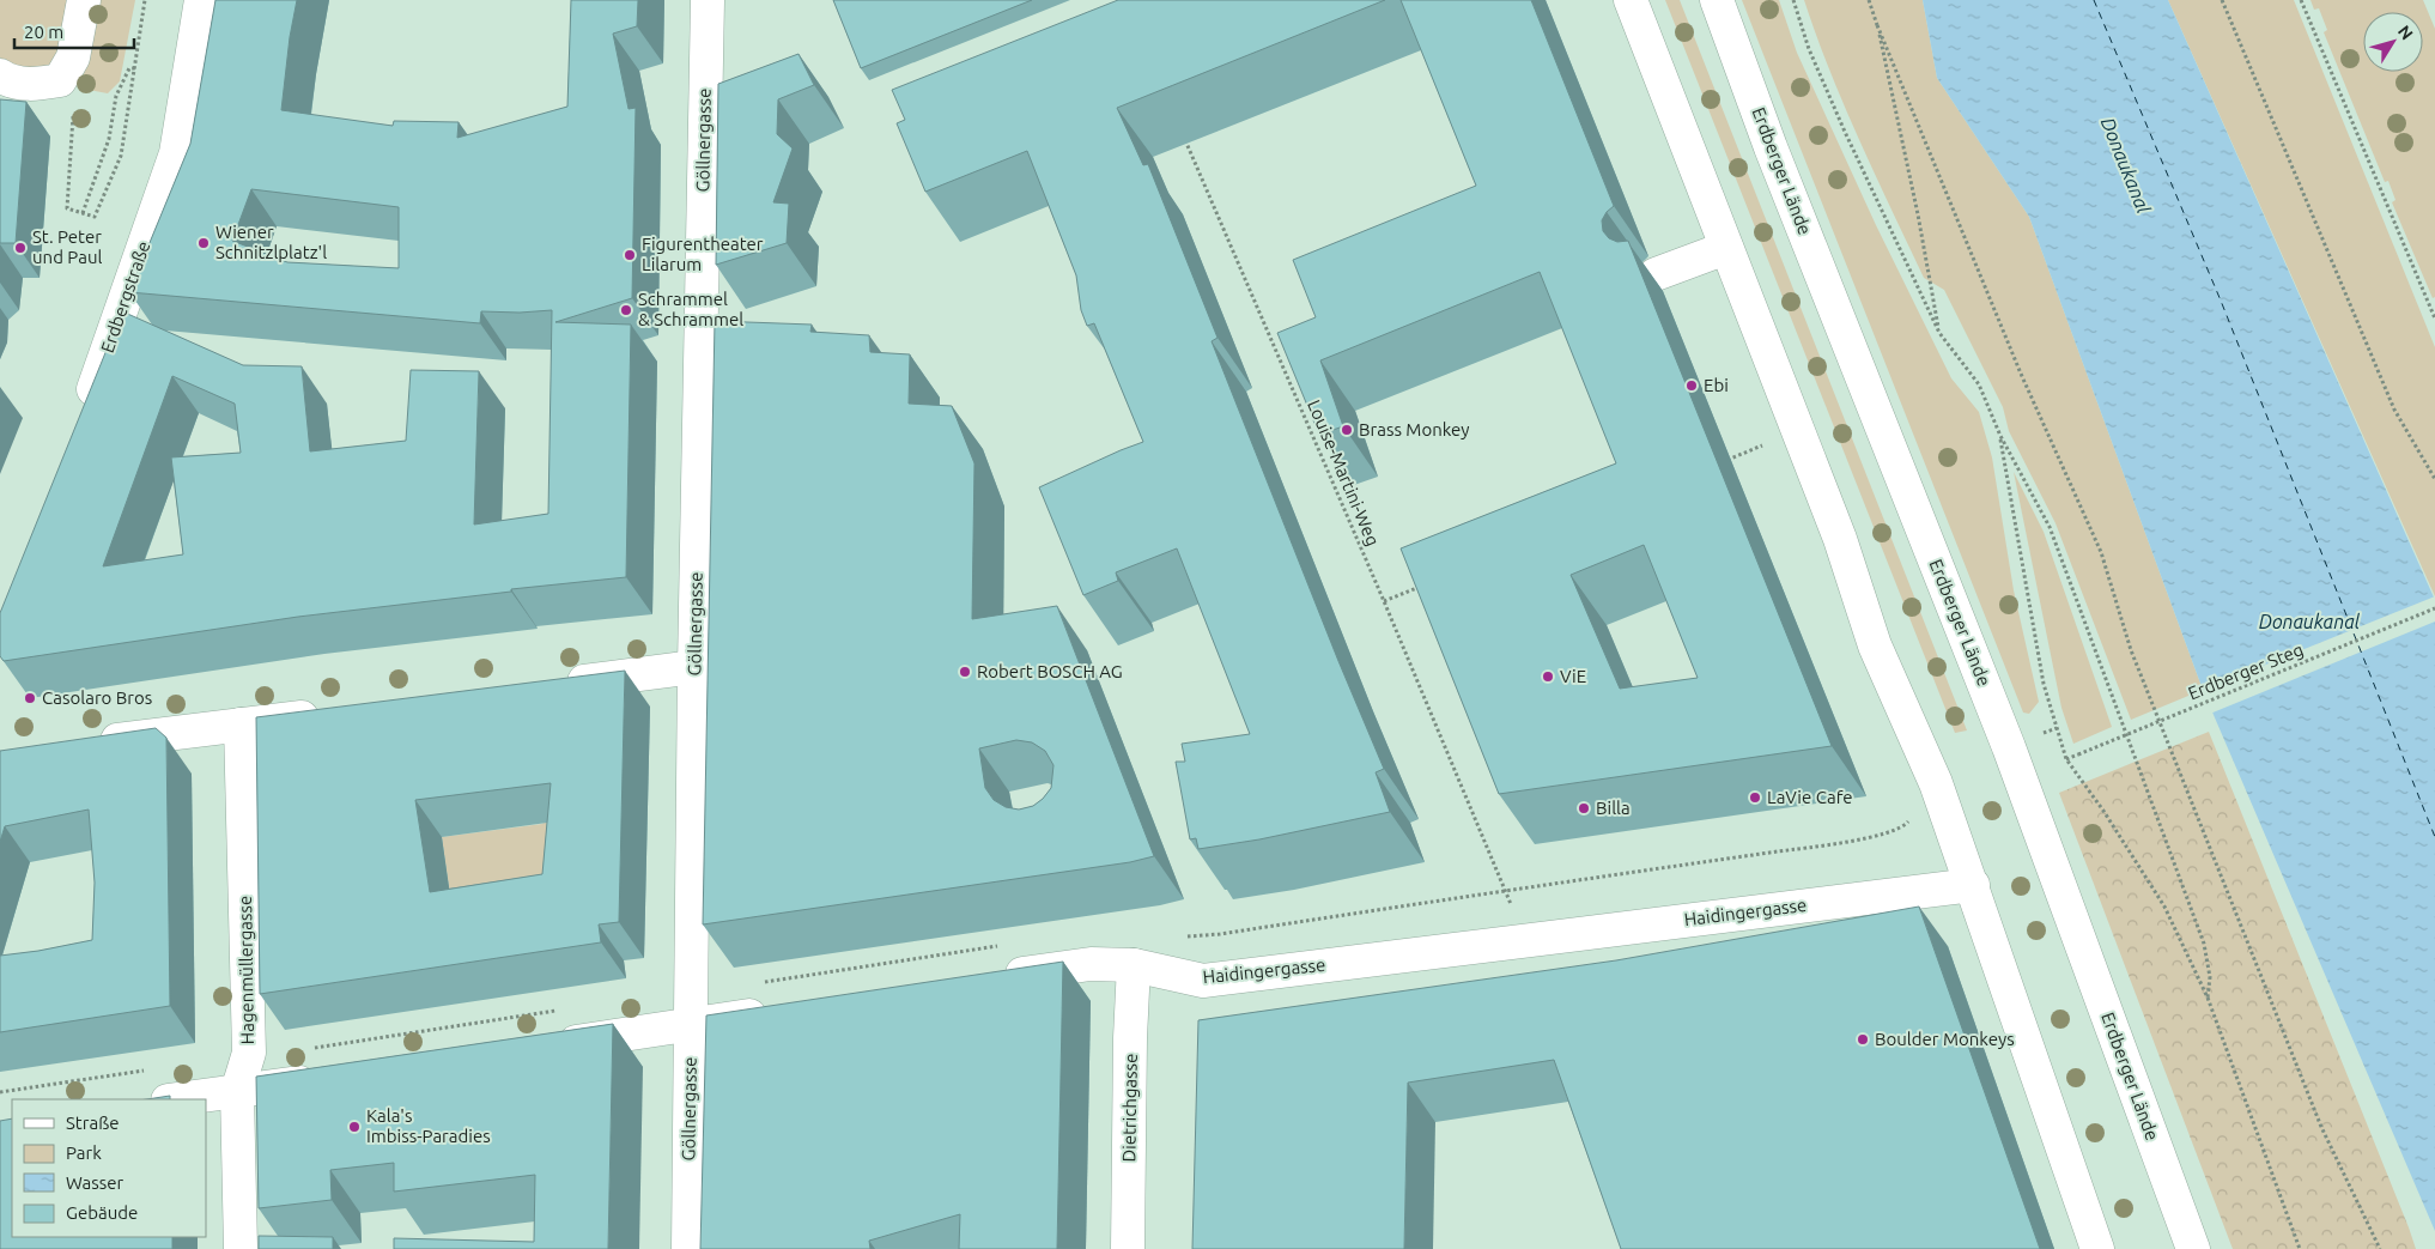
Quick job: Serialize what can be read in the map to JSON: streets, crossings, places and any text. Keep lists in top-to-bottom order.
{
  "streets": {
    "street": [
      "Göllnergasse",
      "Erdberger Lände",
      "Erdbergstraße",
      "Haidingergasse",
      "Hagenmüllergasse",
      "Dietrichgasse"
    ],
    "path": ["Louise-Martini-Weg", "Erdberger Steg"]
  },
  "crossings": [
    ["Louise-Martini-Weg", "Haidingergasse"],
    ["Haidingergasse", "Dietrichgasse"]
  ],
  "water": ["Donaukanal"],
  "places": [
    "Wiener Schnitzlplatz'l",
    "St. Peter und Paul",
    "Figurentheater Lilarum",
    "Schrammel & Schrammel",
    "Ebi",
    "Brass Monkey",
    "Robert BOSCH AG",
    "ViE",
    "Casolaro Bros",
    "LaVie Cafe",
    "Billa",
    "Boulder Monkeys",
    "Kala's Imbiss-Paradies"
  ],
  "legend": [
    "Straße",
    "Park",
    "Wasser",
    "Gebäude"
  ],
  "scale_bar": "20 m",
  "north": "top right"
}
